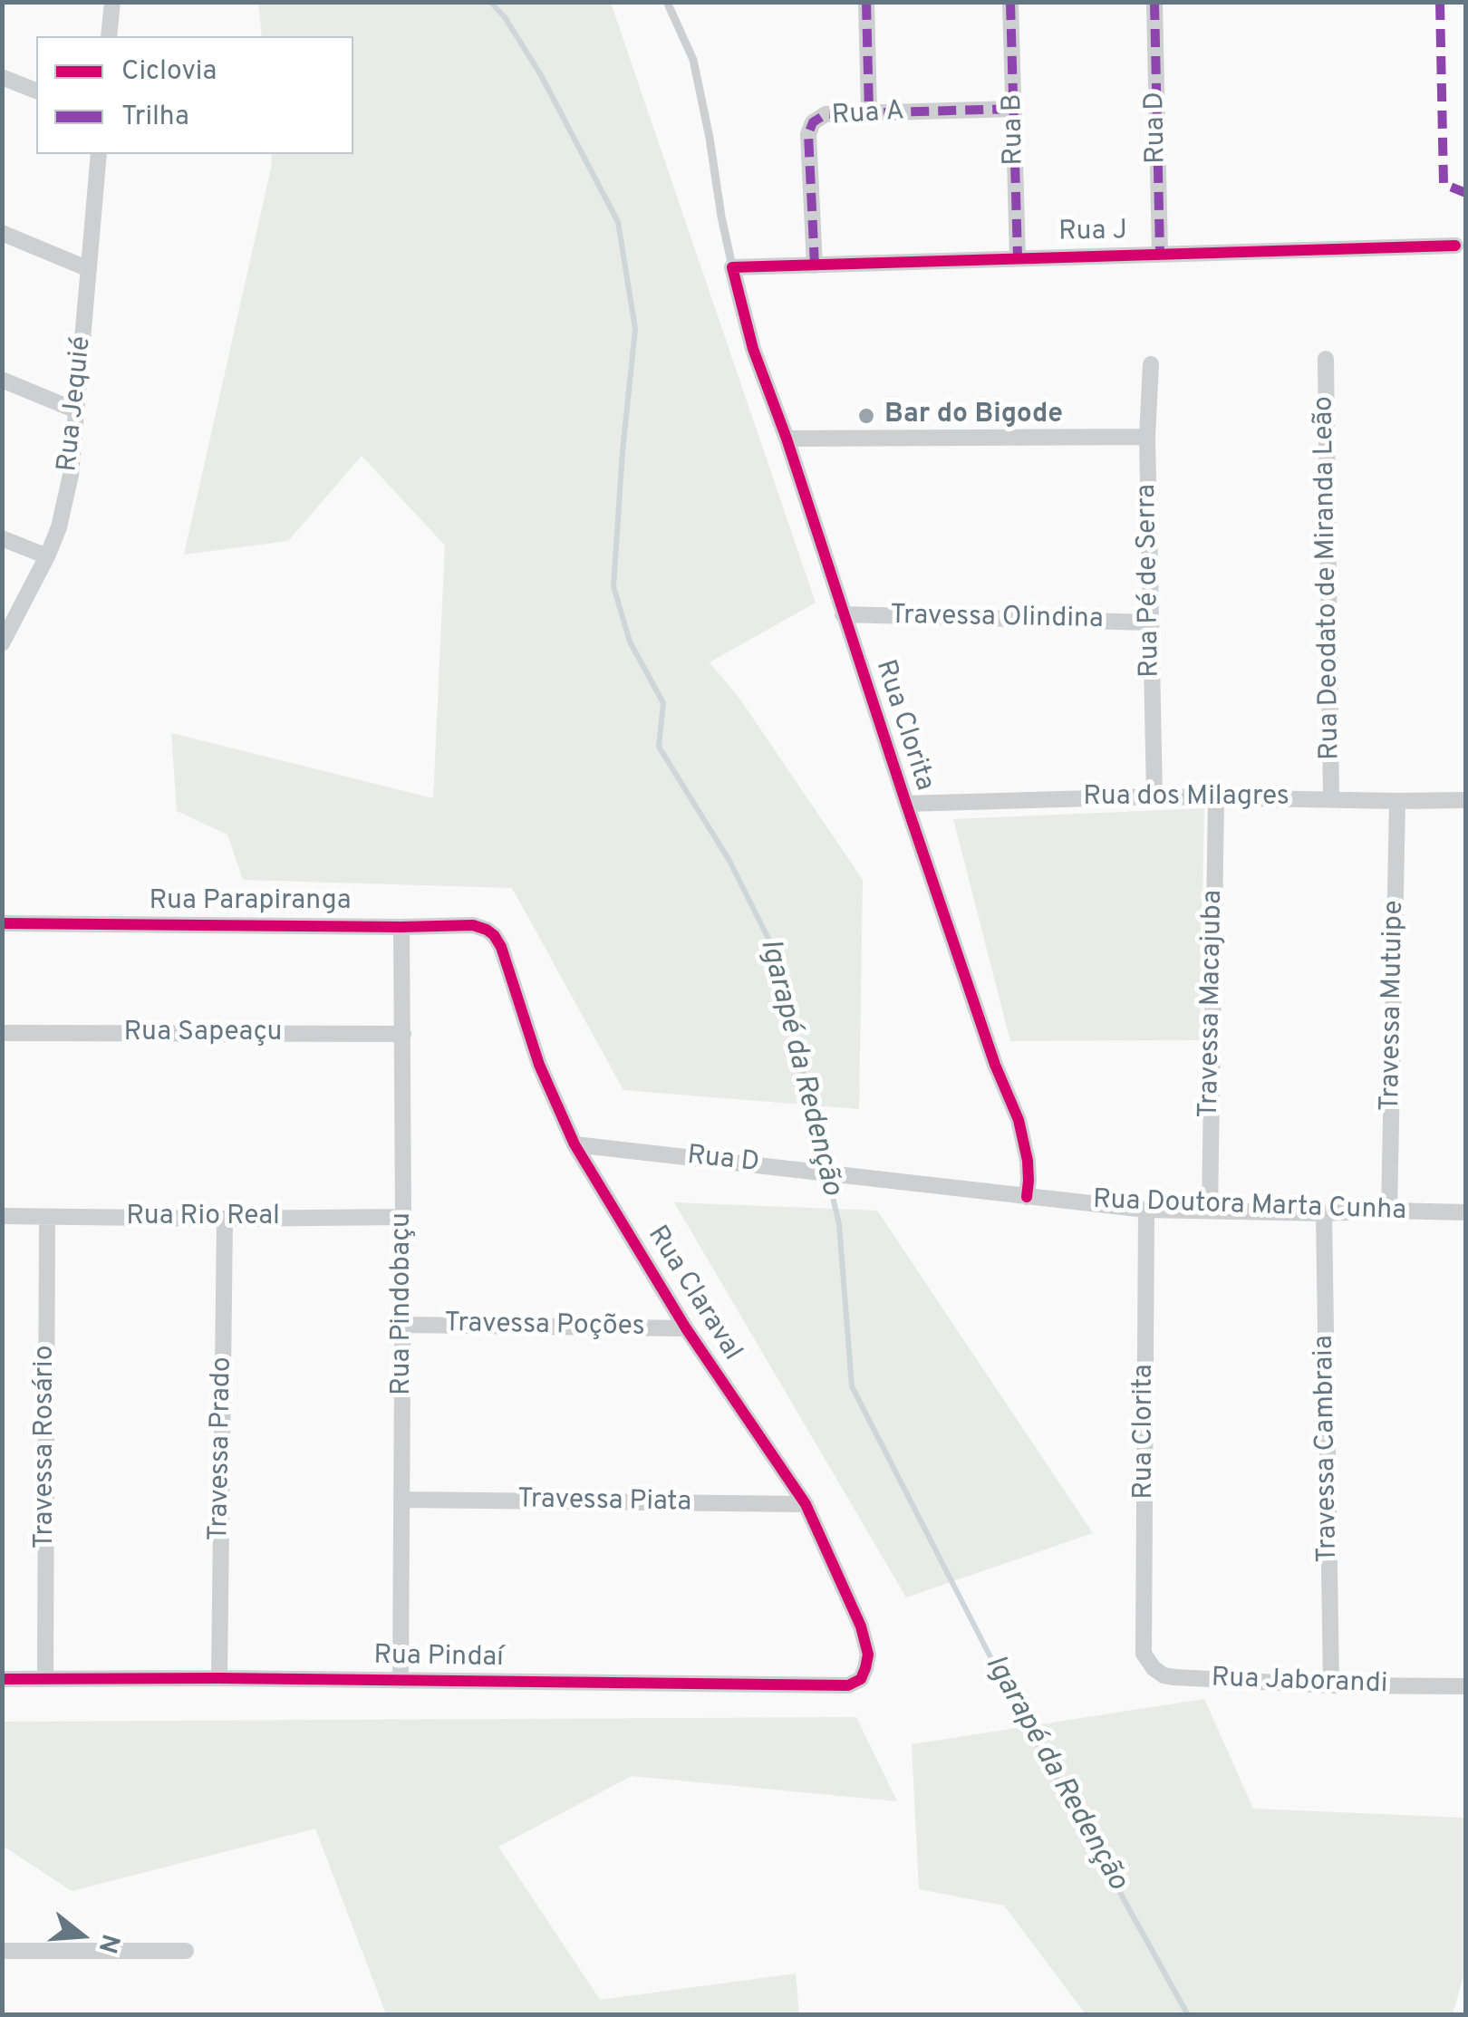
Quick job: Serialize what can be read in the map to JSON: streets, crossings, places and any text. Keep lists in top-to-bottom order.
{
  "streets": {
    "street": [
      "Rua A",
      "Rua D",
      "Rua B",
      "Rua J",
      "Rua Jequié",
      "Rua Deodato de Miranda Leão",
      "Rua Pé de Serra",
      "Travessa Olindina",
      "Rua Clorita",
      "Rua dos Milagres",
      "Rua Parapiranga",
      "Travessa Macajuba",
      "Travessa Mutuipe",
      "Rua Sapeaçu",
      "Rua Doutora Marta Cunha",
      "Rua Rio Real",
      "Rua Claraval",
      "Rua Pindobaçu",
      "Travessa Poções",
      "Travessa Rosário",
      "Travessa Prado",
      "Travessa Cambraia",
      "Travessa Piata",
      "Rua Pindaí",
      "Rua Jaborandi"
    ]
  },
  "crossings": [
    ["Rua A", "Rua B"],
    ["Rua A", "Rua J"],
    ["Rua D", "Rua J"],
    ["Rua D", "Rua Doutora Marta Cunha"],
    ["Rua D", "Rua Claraval"],
    ["Rua B", "Rua J"],
    ["Rua J", "Rua Clorita"],
    ["Rua Deodato de Miranda Leão", "Rua dos Milagres"],
    ["Rua Pé de Serra", "Travessa Olindina"],
    ["Rua Pé de Serra", "Rua dos Milagres"],
    ["Travessa Olindina", "Rua Clorita"],
    ["Rua Clorita", "Rua dos Milagres"],
    ["Rua Clorita", "Rua Doutora Marta Cunha"],
    ["Rua Clorita", "Rua Jaborandi"],
    ["Rua dos Milagres", "Travessa Macajuba"],
    ["Rua dos Milagres", "Travessa Mutuipe"],
    ["Rua Parapiranga", "Rua Claraval"],
    ["Rua Parapiranga", "Rua Pindobaçu"],
    ["Travessa Macajuba", "Rua Doutora Marta Cunha"],
    ["Travessa Mutuipe", "Rua Doutora Marta Cunha"],
    ["Rua Sapeaçu", "Rua Pindobaçu"],
    ["Rua Doutora Marta Cunha", "Travessa Cambraia"],
    ["Rua Rio Real", "Rua Pindobaçu"],
    ["Rua Rio Real", "Travessa Rosário"],
    ["Rua Rio Real", "Travessa Prado"],
    ["Rua Claraval", "Travessa Poções"],
    ["Rua Claraval", "Travessa Piata"],
    ["Rua Claraval", "Rua Pindaí"],
    ["Rua Pindobaçu", "Travessa Poções"],
    ["Rua Pindobaçu", "Travessa Piata"],
    ["Rua Pindobaçu", "Rua Pindaí"],
    ["Travessa Rosário", "Rua Pindaí"],
    ["Travessa Prado", "Rua Pindaí"],
    ["Travessa Cambraia", "Rua Jaborandi"]
  ],
  "water": ["Igarapé da Redenção"],
  "places": ["Bar do Bigode"],
  "legend": ["Ciclovia", "Trilha"],
  "north": "right"
}
